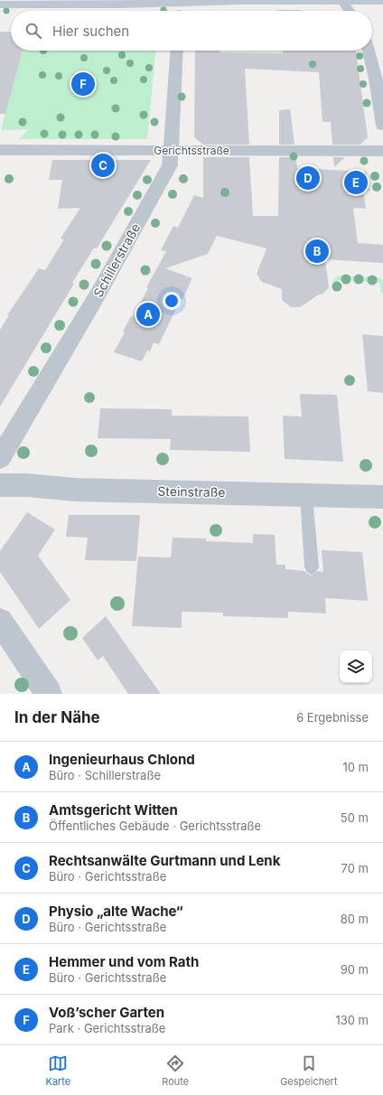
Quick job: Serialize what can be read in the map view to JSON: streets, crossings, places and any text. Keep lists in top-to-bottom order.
{
  "streets": {
    "street": ["Gerichtsstraße", "Schillerstraße", "Steinstraße"]
  },
  "crossings": [
    ["Gerichtsstraße", "Schillerstraße"]
  ],
  "page": {
    "search": "Hier suchen",
    "pins": [
      "F",
      "C",
      "D",
      "E",
      "B",
      "A"
    ],
    "heading": ["In der Nähe", "6 Ergebnisse"],
    "list": [
      {
        "mark": "A",
        "name": "Ingenieurhaus Chlond",
        "note": "Büro · Schillerstraße",
        "value": "10 m"
      },
      {
        "mark": "B",
        "name": "Amtsgericht Witten",
        "note": "Öffentliches Gebäude · Gerichtsstraße",
        "value": "50 m"
      },
      {
        "mark": "C",
        "name": "Rechtsanwälte Gurtmann und Lenk",
        "note": "Büro · Gerichtsstraße",
        "value": "70 m"
      },
      {
        "mark": "D",
        "name": "Physio „alte Wache“",
        "note": "Büro · Gerichtsstraße",
        "value": "80 m"
      },
      {
        "mark": "E",
        "name": "Hemmer und vom Rath",
        "note": "Büro · Gerichtsstraße",
        "value": "90 m"
      },
      {
        "mark": "F",
        "name": "Voß’scher Garten",
        "note": "Park · Gerichtsstraße",
        "value": "130 m"
      }
    ],
    "nav": ["Karte", "Route", "Gespeichert"]
  }
}
